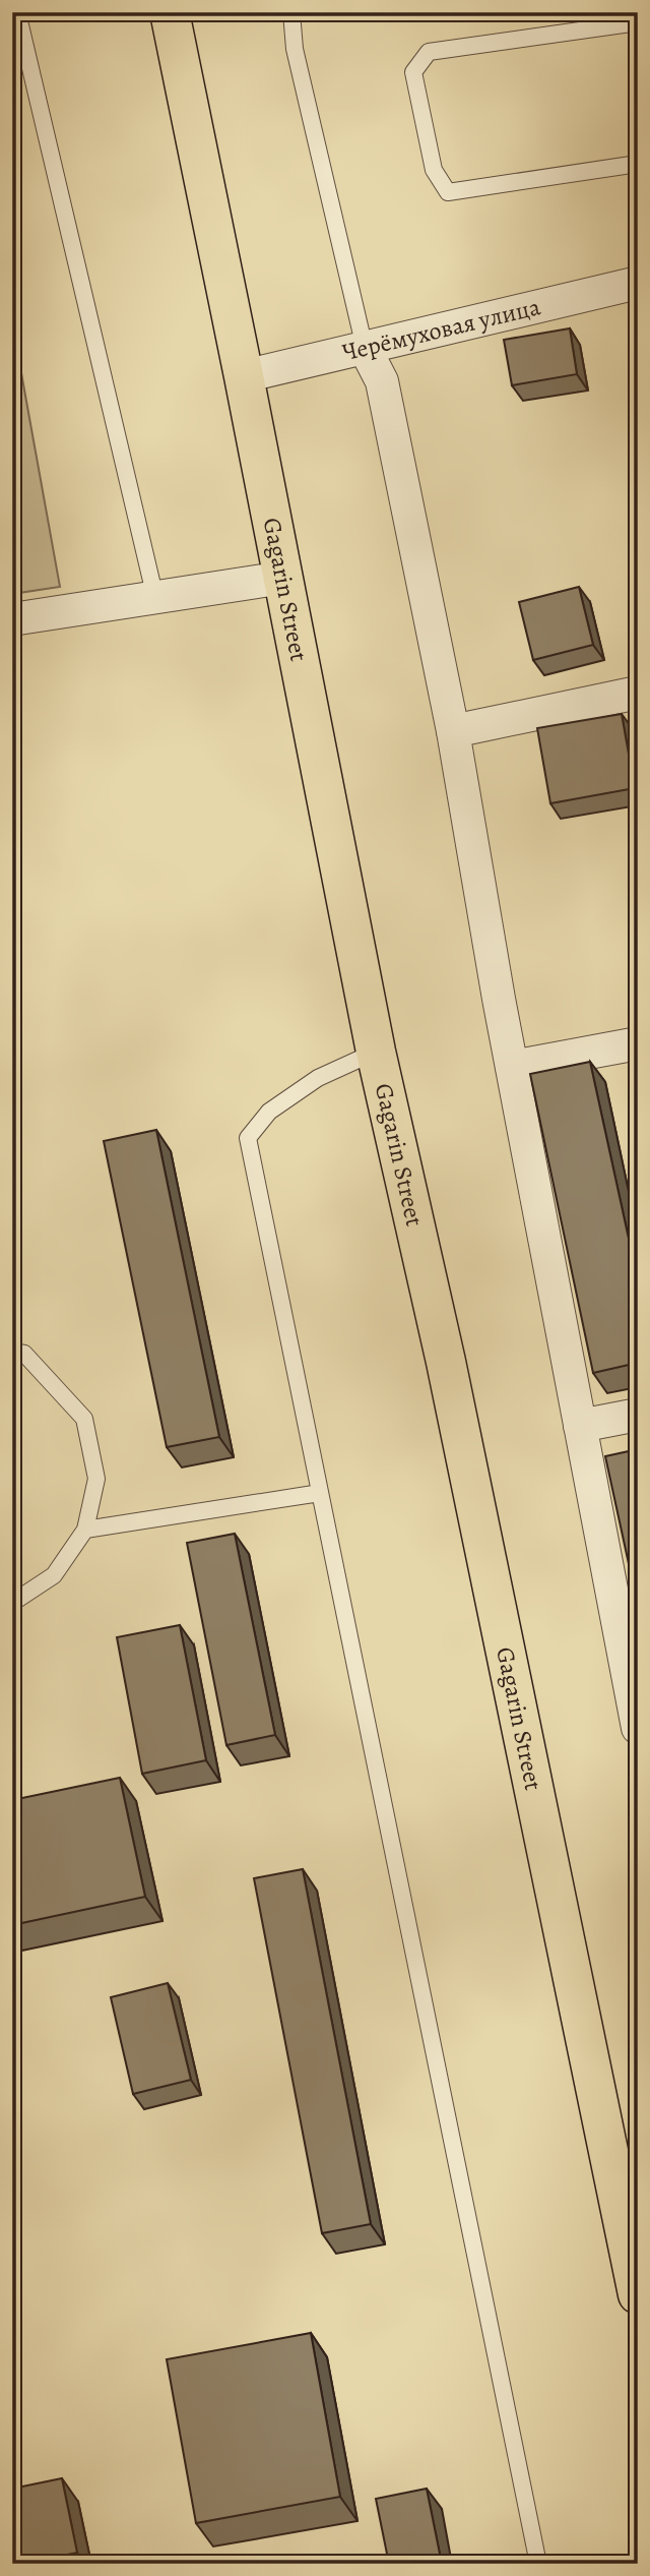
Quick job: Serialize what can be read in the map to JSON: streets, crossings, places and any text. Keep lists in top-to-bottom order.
{
  "streets": {
    "main road": ["Gagarin Street"],
    "street": ["Черёмуховая улица"]
  },
  "crossings": [
    ["Черёмуховая улица", "Gagarin Street"]
  ]
}
